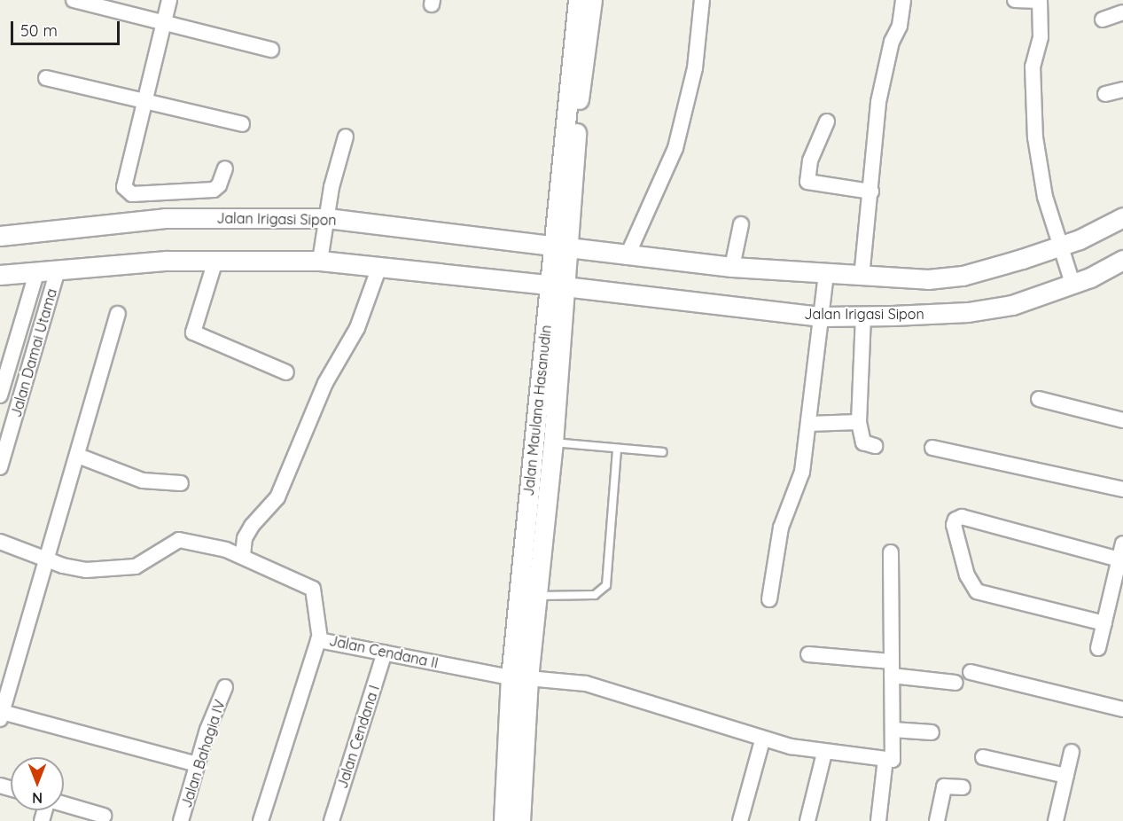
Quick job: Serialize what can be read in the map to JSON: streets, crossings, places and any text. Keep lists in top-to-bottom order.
{
  "streets": {
    "street": [
      "Jalan Irigasi Sipon",
      "Jalan Damai Utama",
      "Jalan Maulana Hasanudin",
      "Jalan Cendana II",
      "Jalan Cendana I",
      "Jalan Bahagia IV"
    ]
  },
  "crossings": [
    ["Jalan Irigasi Sipon", "Jalan Damai Utama"],
    ["Jalan Irigasi Sipon", "Jalan Maulana Hasanudin"],
    ["Jalan Maulana Hasanudin", "Jalan Cendana II"],
    ["Jalan Cendana II", "Jalan Cendana I"]
  ],
  "scale_bar": "50 m",
  "north": "bottom"
}
